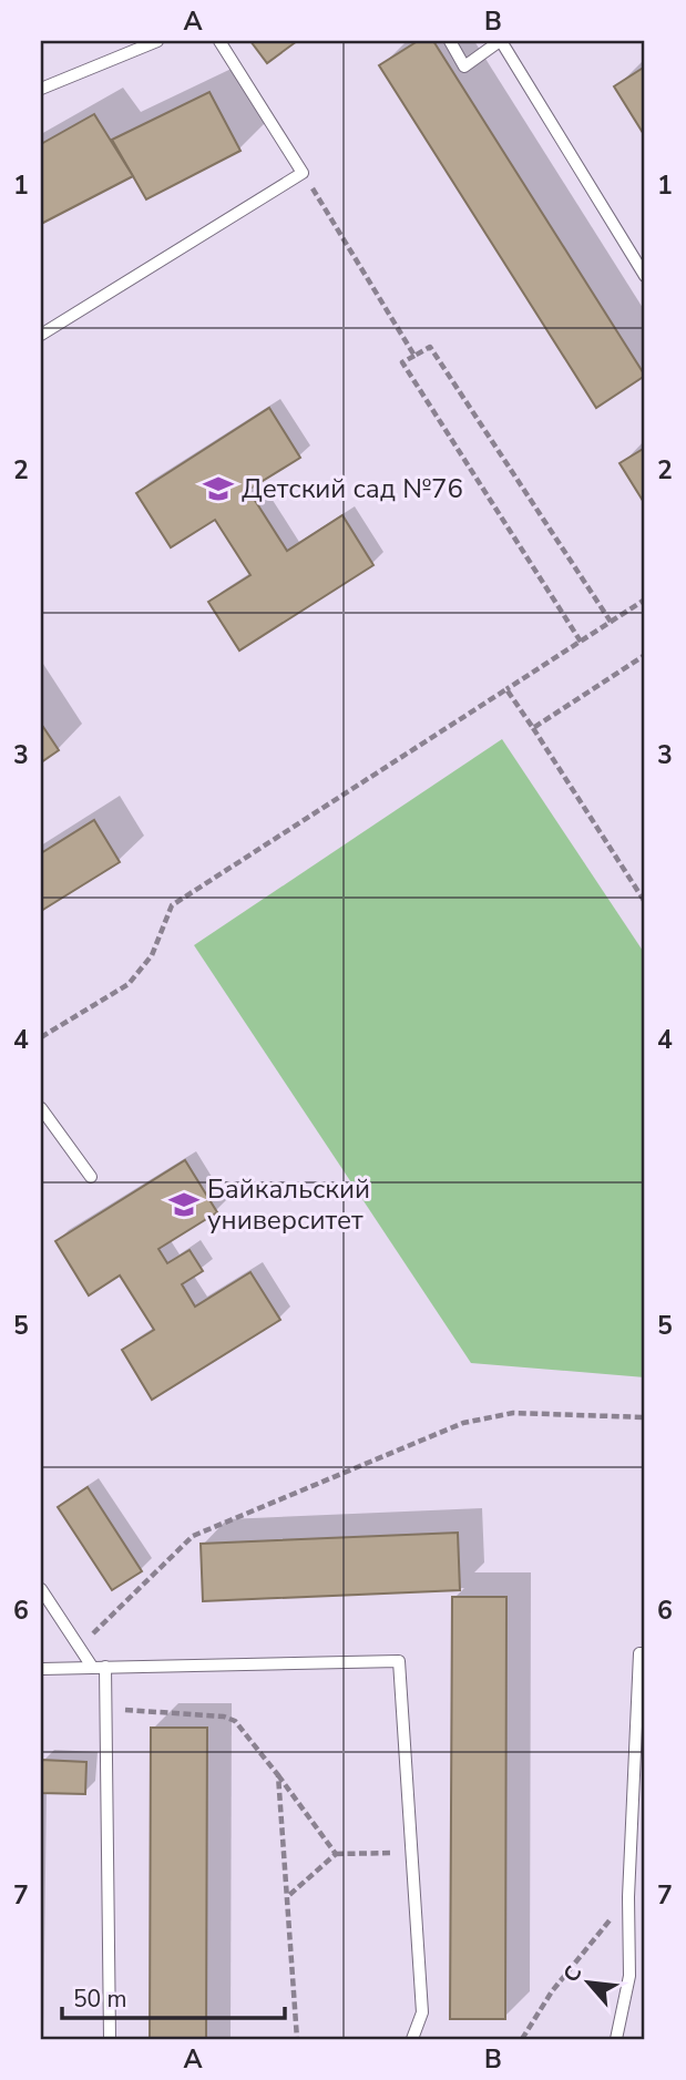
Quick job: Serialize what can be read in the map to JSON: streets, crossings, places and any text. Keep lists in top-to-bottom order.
{
  "places": {
    "school or university": ["Детский сад №76", "Байкальский университет"]
  },
  "scale_bar": "50 m",
  "north": "top left",
  "grid": {
    "columns": ["A", "B"],
    "rows": [
      "1",
      "2",
      "3",
      "4",
      "5",
      "6",
      "7"
    ]
  }
}
